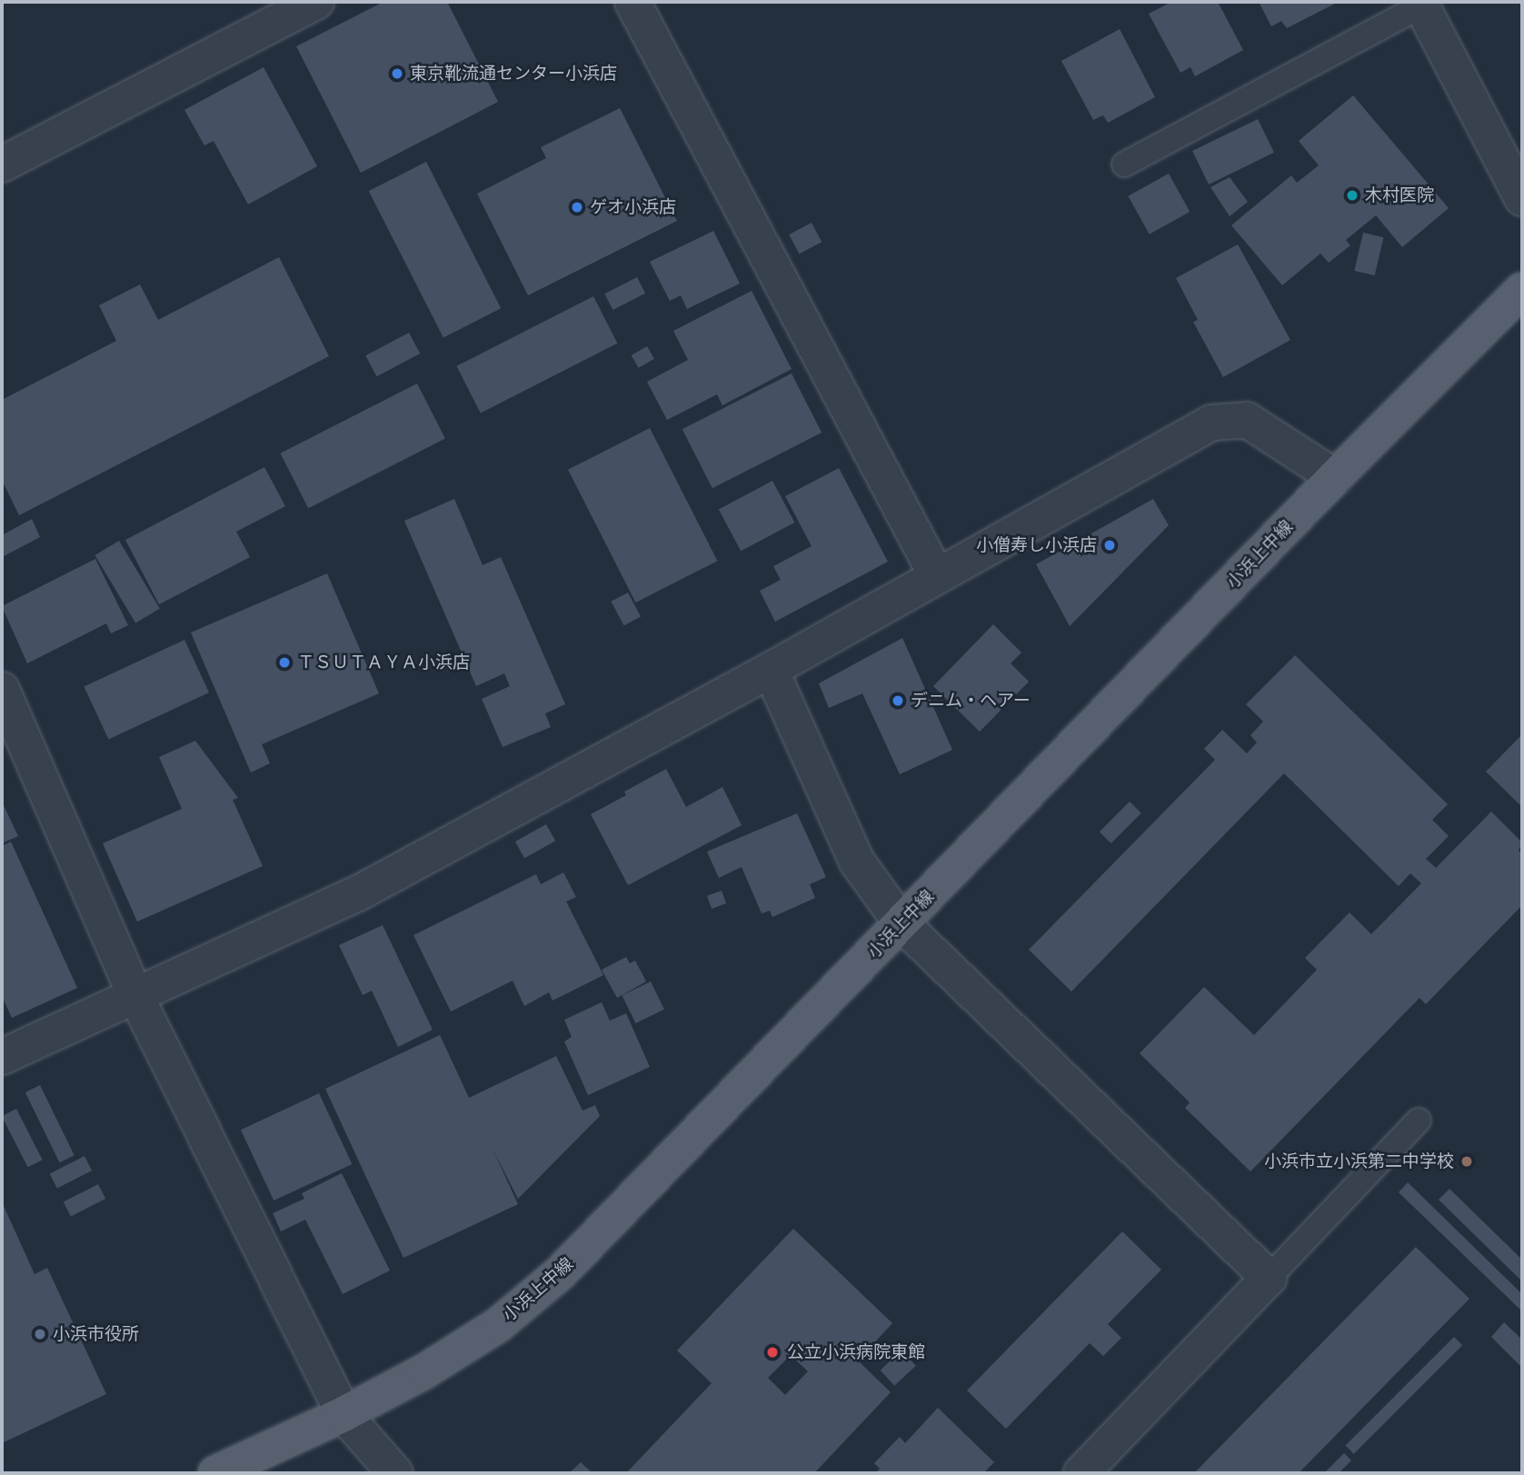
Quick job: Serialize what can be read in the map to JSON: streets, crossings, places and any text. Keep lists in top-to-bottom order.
{
  "streets": {
    "main road": ["小浜上中線"]
  },
  "places": [
    "東京靴流通センター小浜店",
    "木村医院",
    "ゲオ小浜店",
    "小僧寿し小浜店",
    "ＴＳＵＴＡＹＡ小浜店",
    "デニム・ヘアー",
    "小浜市立小浜第二中学校",
    "小浜市役所",
    "公立小浜病院東館"
  ]
}
